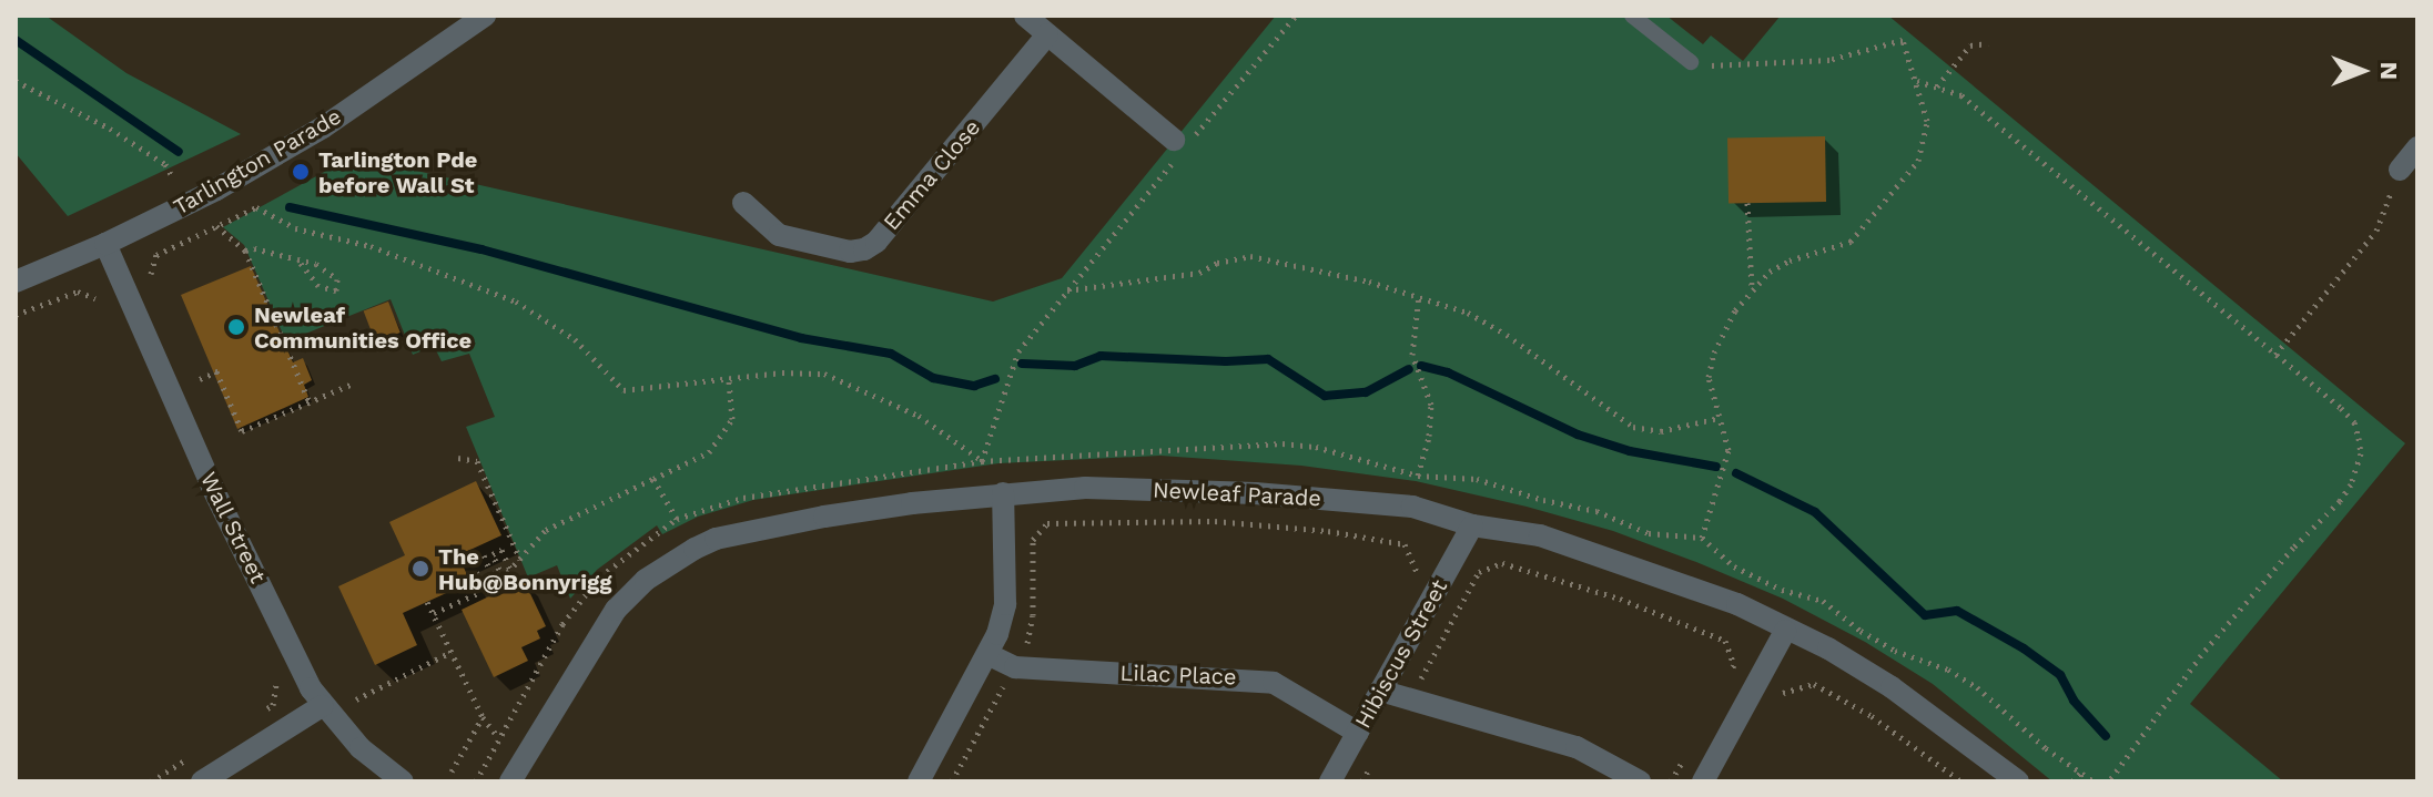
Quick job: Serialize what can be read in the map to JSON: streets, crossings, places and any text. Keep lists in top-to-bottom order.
{
  "streets": {
    "street": [
      "Tarlington Parade",
      "Emma Close",
      "Newleaf Parade",
      "Wall Street",
      "Hibiscus Street",
      "Lilac Place"
    ]
  },
  "crossings": [
    ["Tarlington Parade", "Wall Street"],
    ["Newleaf Parade", "Hibiscus Street"],
    ["Hibiscus Street", "Lilac Place"]
  ],
  "places": ["Tarlington Pde before Wall St", "Newleaf Communities Office", "The Hub@Bonnyrigg"],
  "north": "right"
}
